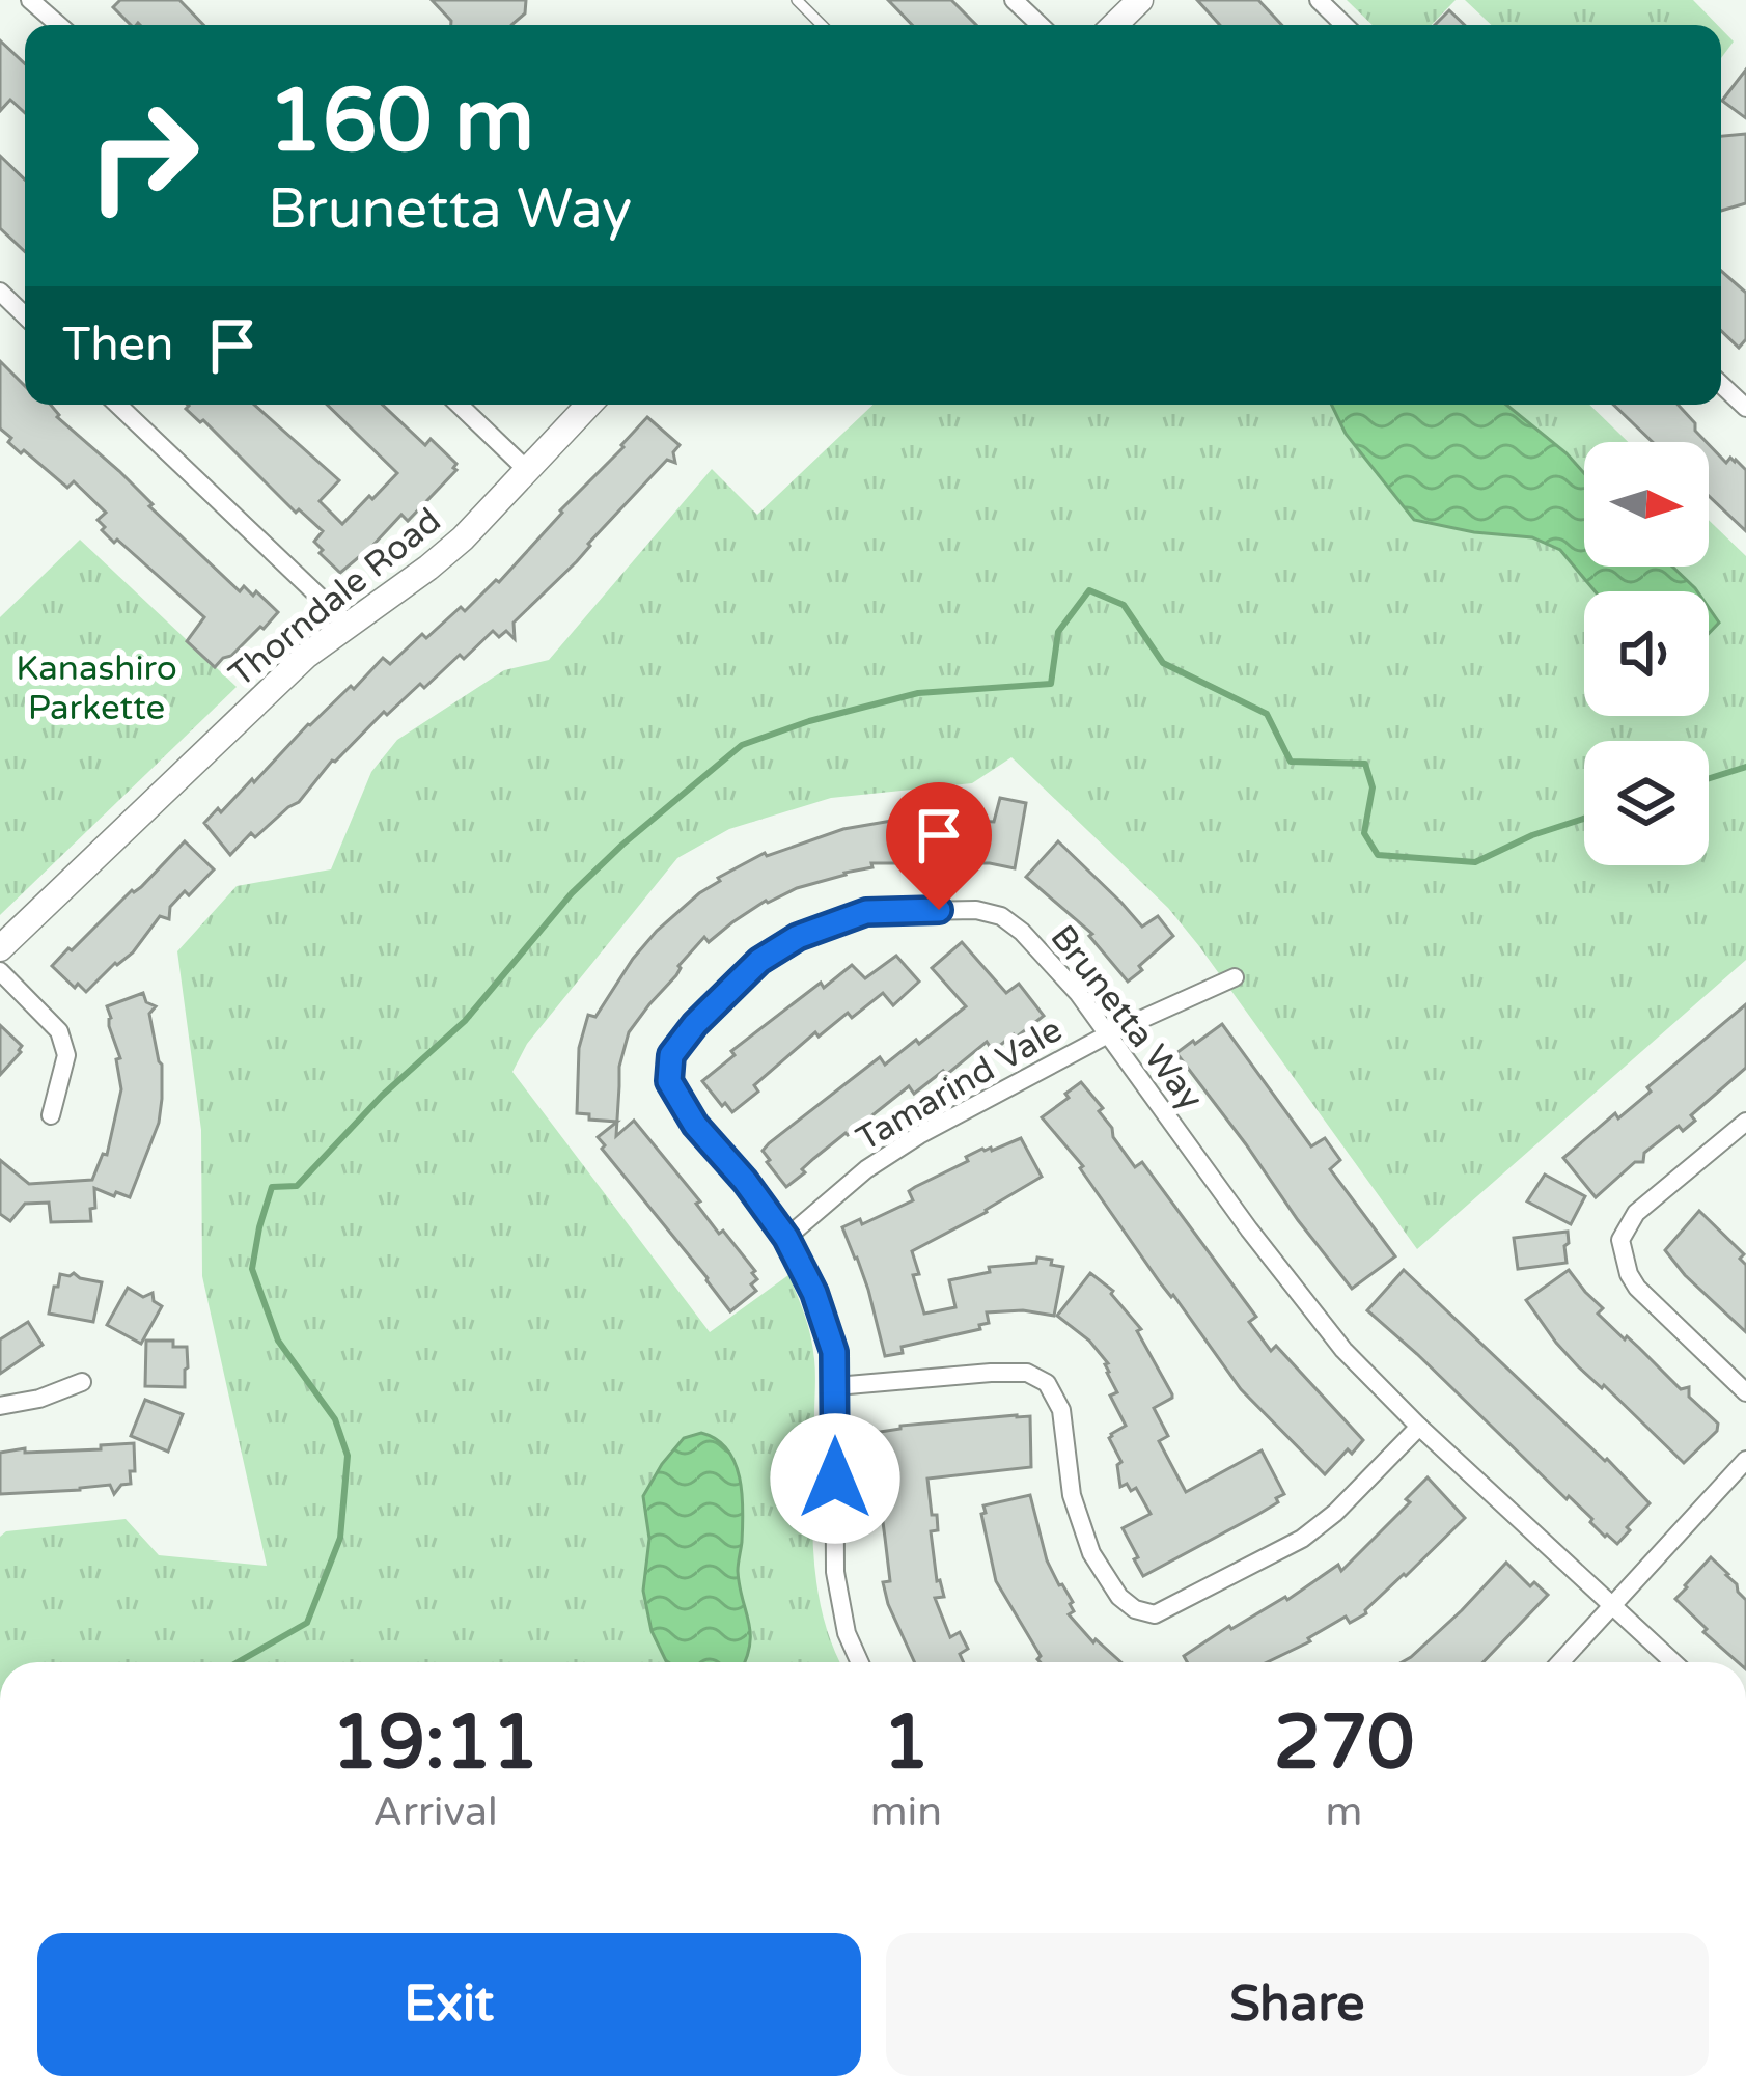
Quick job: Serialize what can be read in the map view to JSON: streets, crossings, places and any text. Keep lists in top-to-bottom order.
{
  "streets": {
    "street": ["Thorndale Road", "Brunetta Way", "Tamarind Vale"]
  },
  "crossings": [
    ["Brunetta Way", "Tamarind Vale"]
  ],
  "parks": ["Kanashiro Parkette"],
  "north": "right",
  "page": {
    "turn": ["160 m", "Brunetta Way"],
    "then": "Then",
    "eta": [
      "19:11",
      "Arrival",
      "1",
      "min",
      "270",
      "m"
    ],
    "buttons": ["Exit", "Share"]
  }
}
